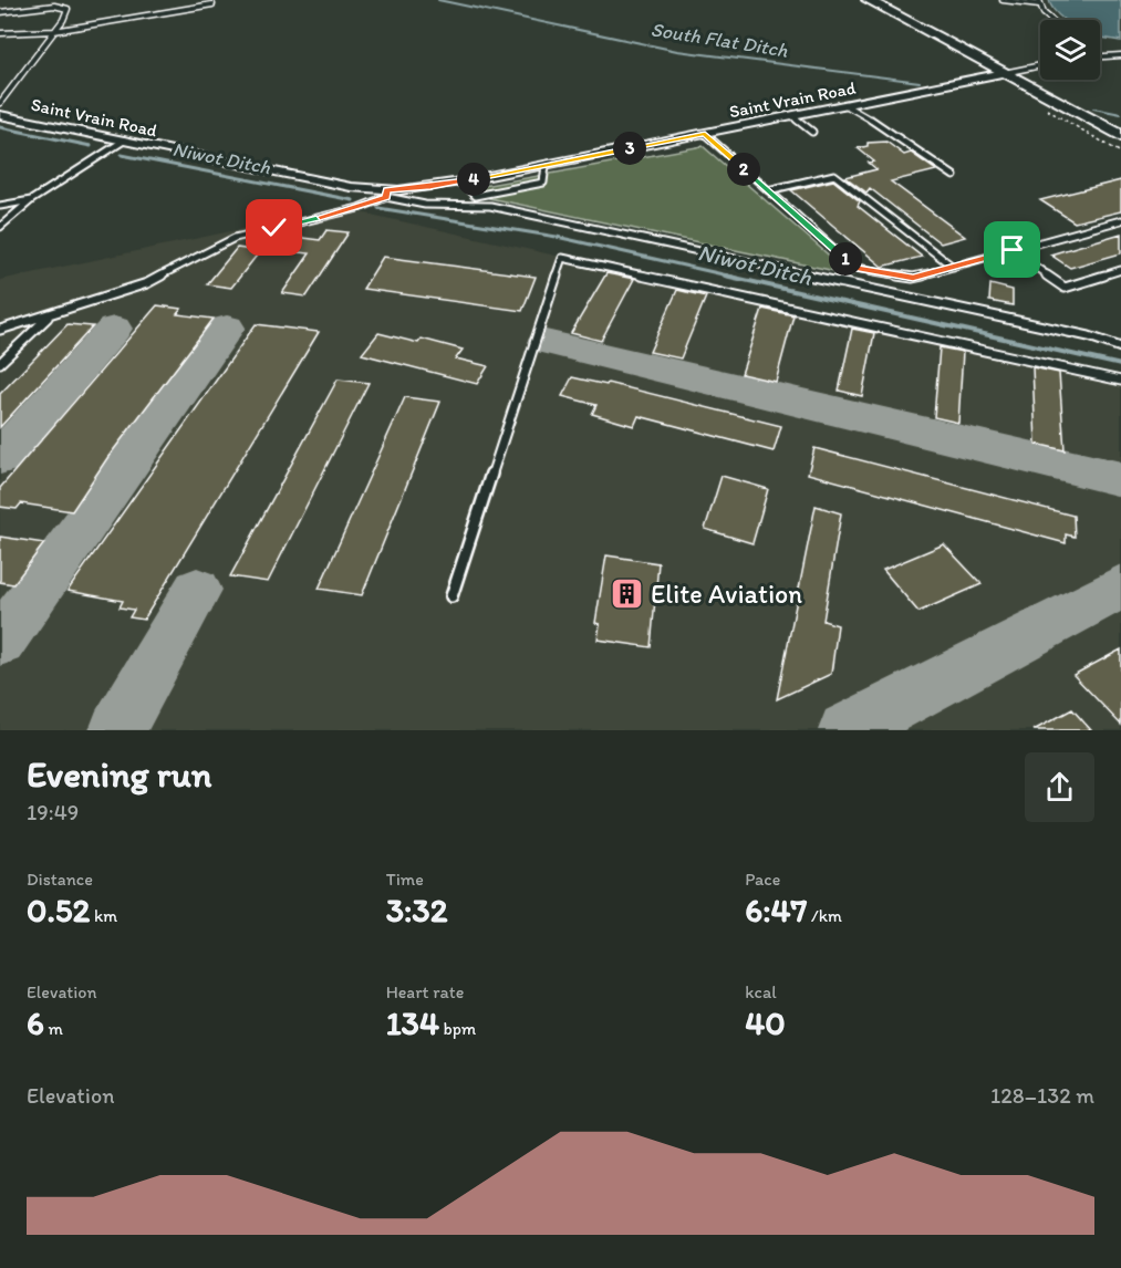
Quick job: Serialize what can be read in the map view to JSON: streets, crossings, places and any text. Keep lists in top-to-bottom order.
{
  "streets": {
    "street": ["Saint Vrain Road"]
  },
  "water": ["South Flat Ditch", "Niwot Ditch"],
  "places": {
    "building": ["Elite Aviation"]
  },
  "page": {
    "pins": [
      "3",
      "2",
      "4",
      "1"
    ],
    "heading": ["Evening run", "19:49"],
    "stats": [
      ["Distance", "0.52 km"],
      ["Time", "3:32"],
      ["Pace", "6:47 /km"],
      ["Elevation", "6 m"],
      ["Heart rate", "134 bpm"],
      ["kcal", "40"]
    ],
    "chart": ["Elevation", "128–132 m"]
  }
}
